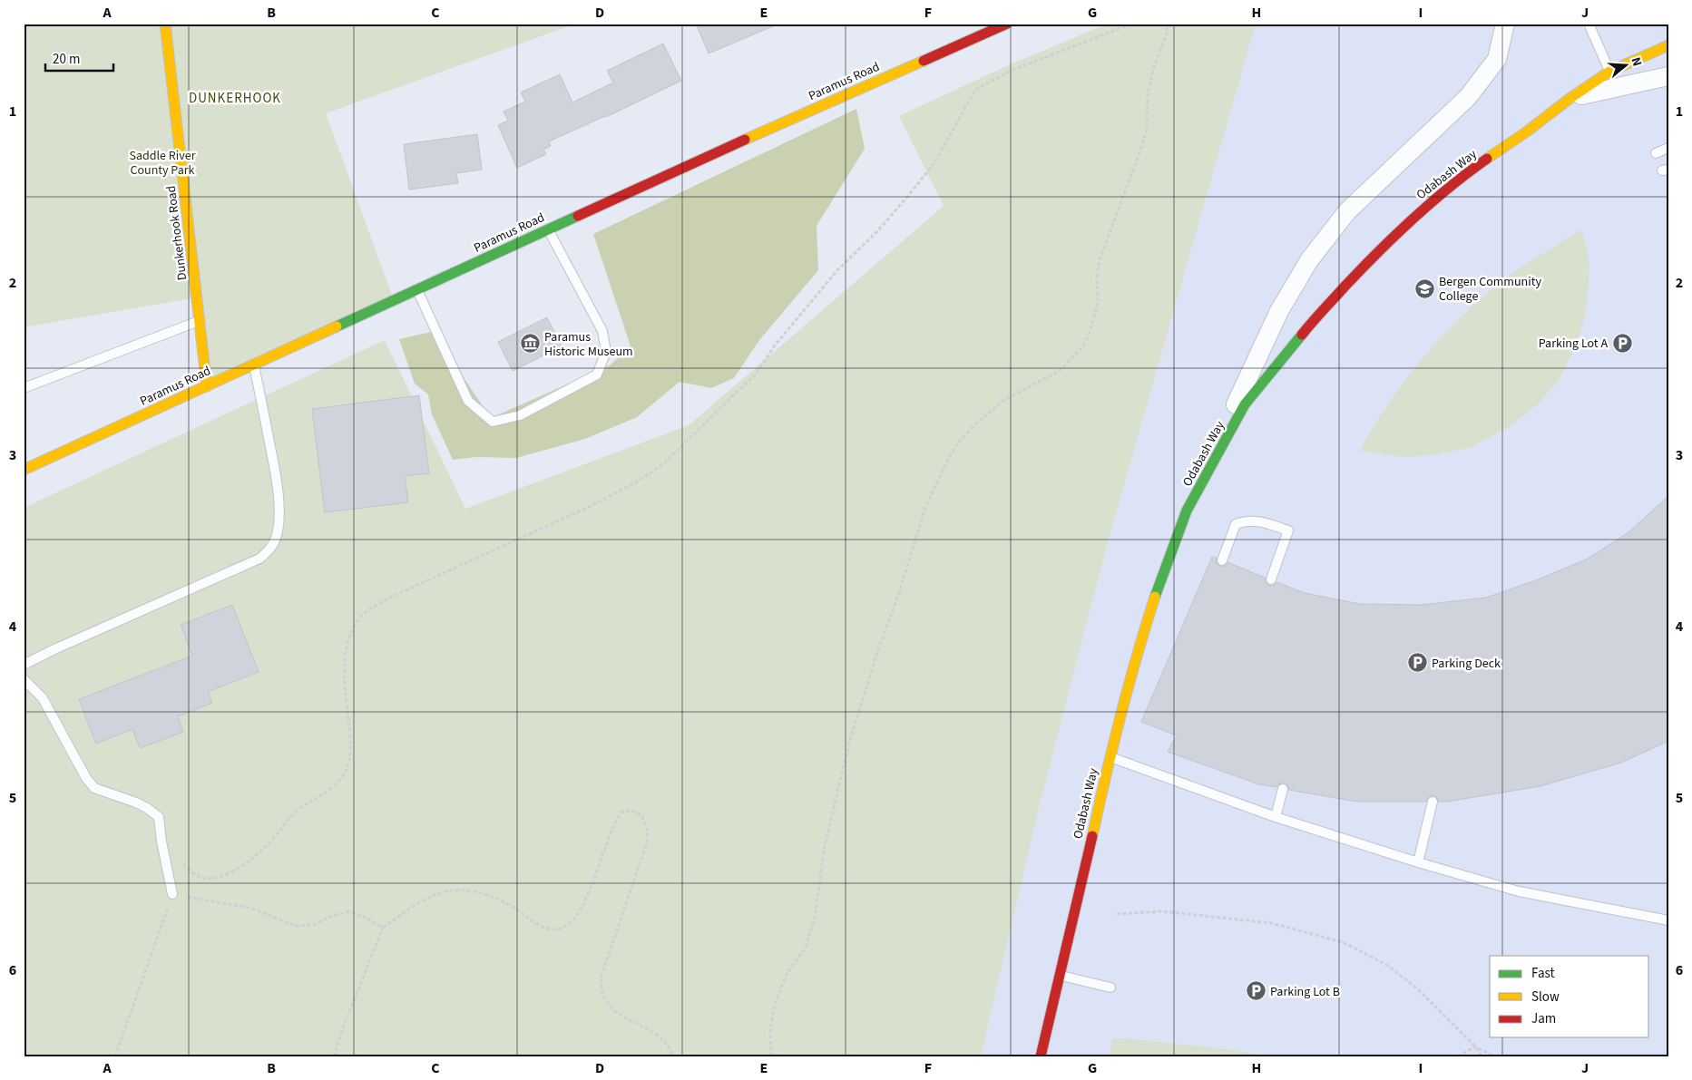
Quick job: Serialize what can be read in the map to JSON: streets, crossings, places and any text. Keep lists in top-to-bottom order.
{
  "streets": {
    "street": ["Paramus Road", "Odabash Way", "Dunkerhook Road"]
  },
  "crossings": [
    ["Paramus Road", "Dunkerhook Road"]
  ],
  "districts": ["DUNKERHOOK"],
  "parks": ["Saddle River County Park"],
  "places": {
    "school or university": ["Bergen Community College"],
    "parking": ["Parking Lot A", "Parking Deck", "Parking Lot B"],
    "museum": ["Paramus Historic Museum"]
  },
  "legend": ["Fast", "Slow", "Jam"],
  "scale_bar": "20 m",
  "north": "right",
  "grid": {
    "columns": [
      "A",
      "B",
      "C",
      "D",
      "E",
      "F",
      "G",
      "H",
      "I",
      "J"
    ],
    "rows": [
      "1",
      "2",
      "3",
      "4",
      "5",
      "6"
    ]
  }
}
